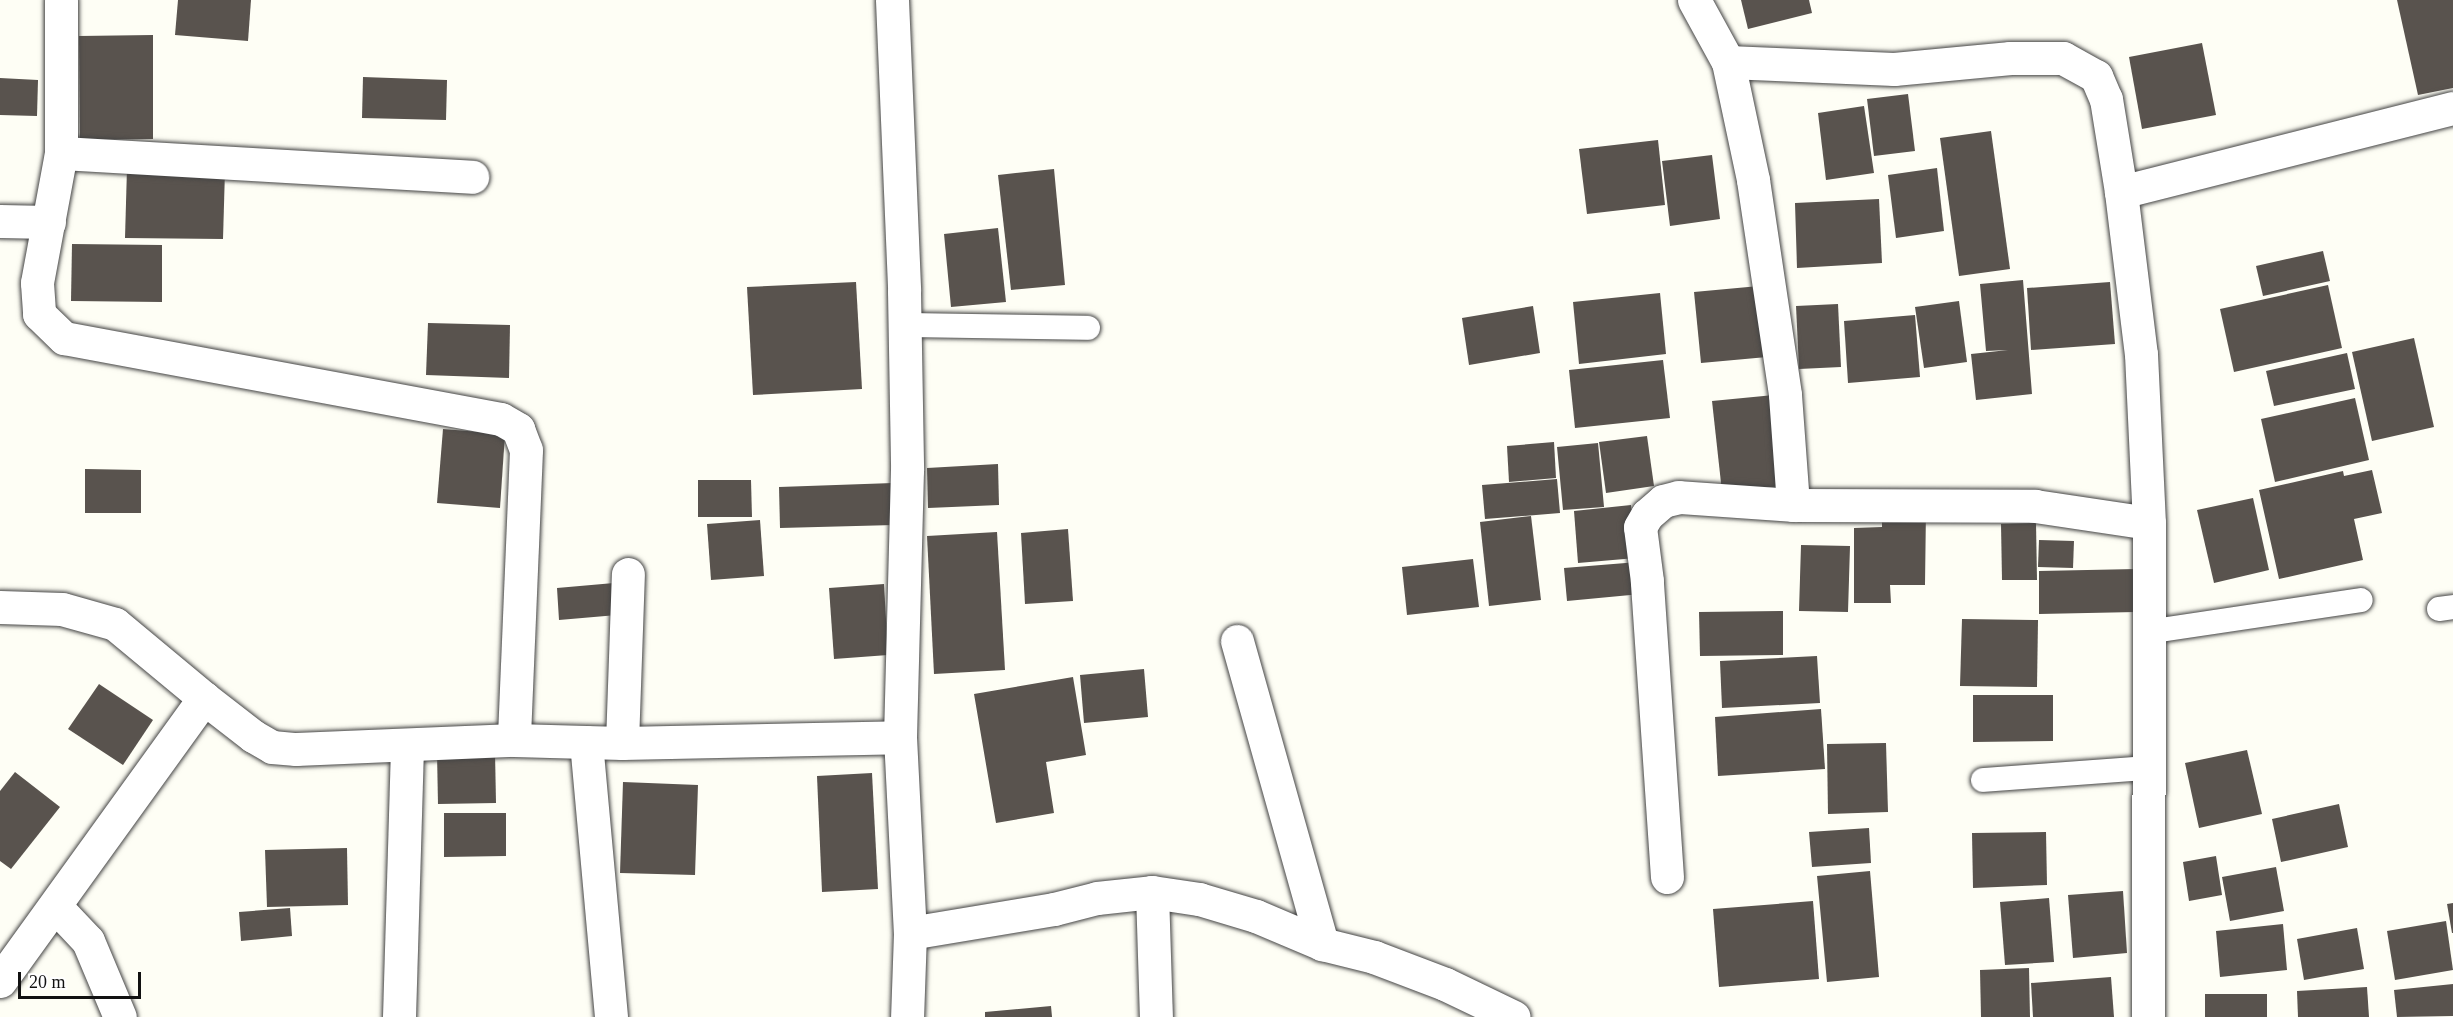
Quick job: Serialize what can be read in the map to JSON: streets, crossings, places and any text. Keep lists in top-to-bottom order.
{
  "scale_bar": "20 m"
}
